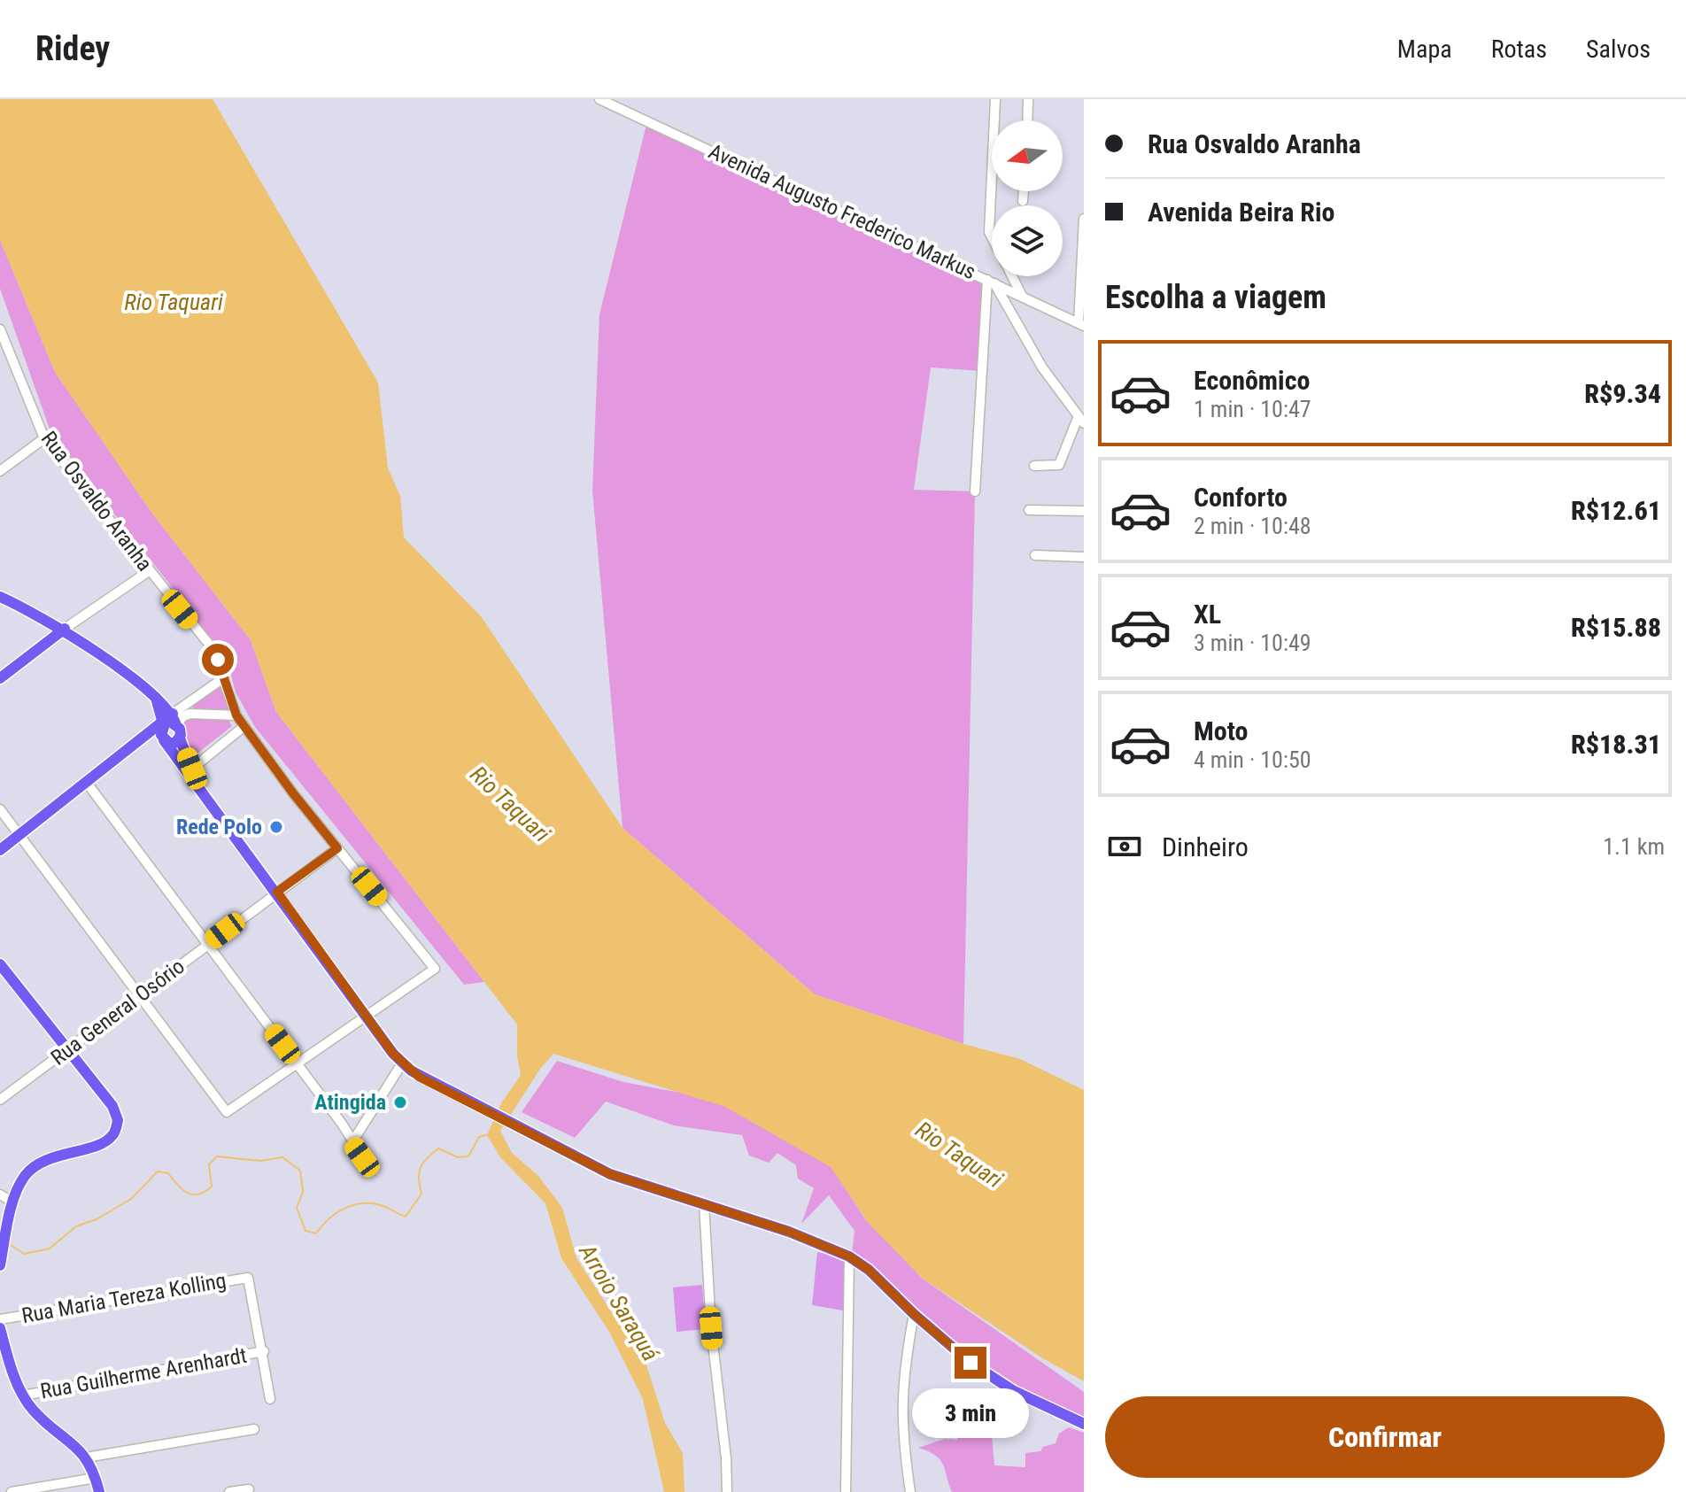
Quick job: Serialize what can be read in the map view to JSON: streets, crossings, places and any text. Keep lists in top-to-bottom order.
{
  "streets": {
    "street": [
      "Avenida Augusto Frederico Markus",
      "Rua Osvaldo Aranha",
      "Rua General Osório",
      "Rua Maria Tereza Kolling",
      "Rua Guilherme Arenhardt"
    ]
  },
  "crossings": [
    ["Rua Osvaldo Aranha", "Rua General Osório"],
    ["Rua Maria Tereza Kolling", "Rua Guilherme Arenhardt"]
  ],
  "water": ["Rio Taquari", "Arroio Saraquá"],
  "places": ["Rede Polo", "Atingida"],
  "north": "left",
  "page": {
    "header": "Ridey",
    "nav": ["Mapa", "Rotas", "Salvos"],
    "banner": ["Rua Osvaldo Aranha", "Avenida Beira Rio"],
    "heading": "Escolha a viagem",
    "list": [
      {
        "name": "Econômico",
        "note": "1 min · 10:47",
        "value": "R$9.34"
      },
      {
        "name": "Conforto",
        "note": "2 min · 10:48",
        "value": "R$12.61"
      },
      {
        "name": "XL",
        "note": "3 min · 10:49",
        "value": "R$15.88"
      },
      {
        "name": "Moto",
        "note": "4 min · 10:50",
        "value": "R$18.31"
      }
    ],
    "pay": ["Dinheiro", "1.1 km"],
    "buttons": "Confirmar",
    "bubble": "3 min"
  }
}
